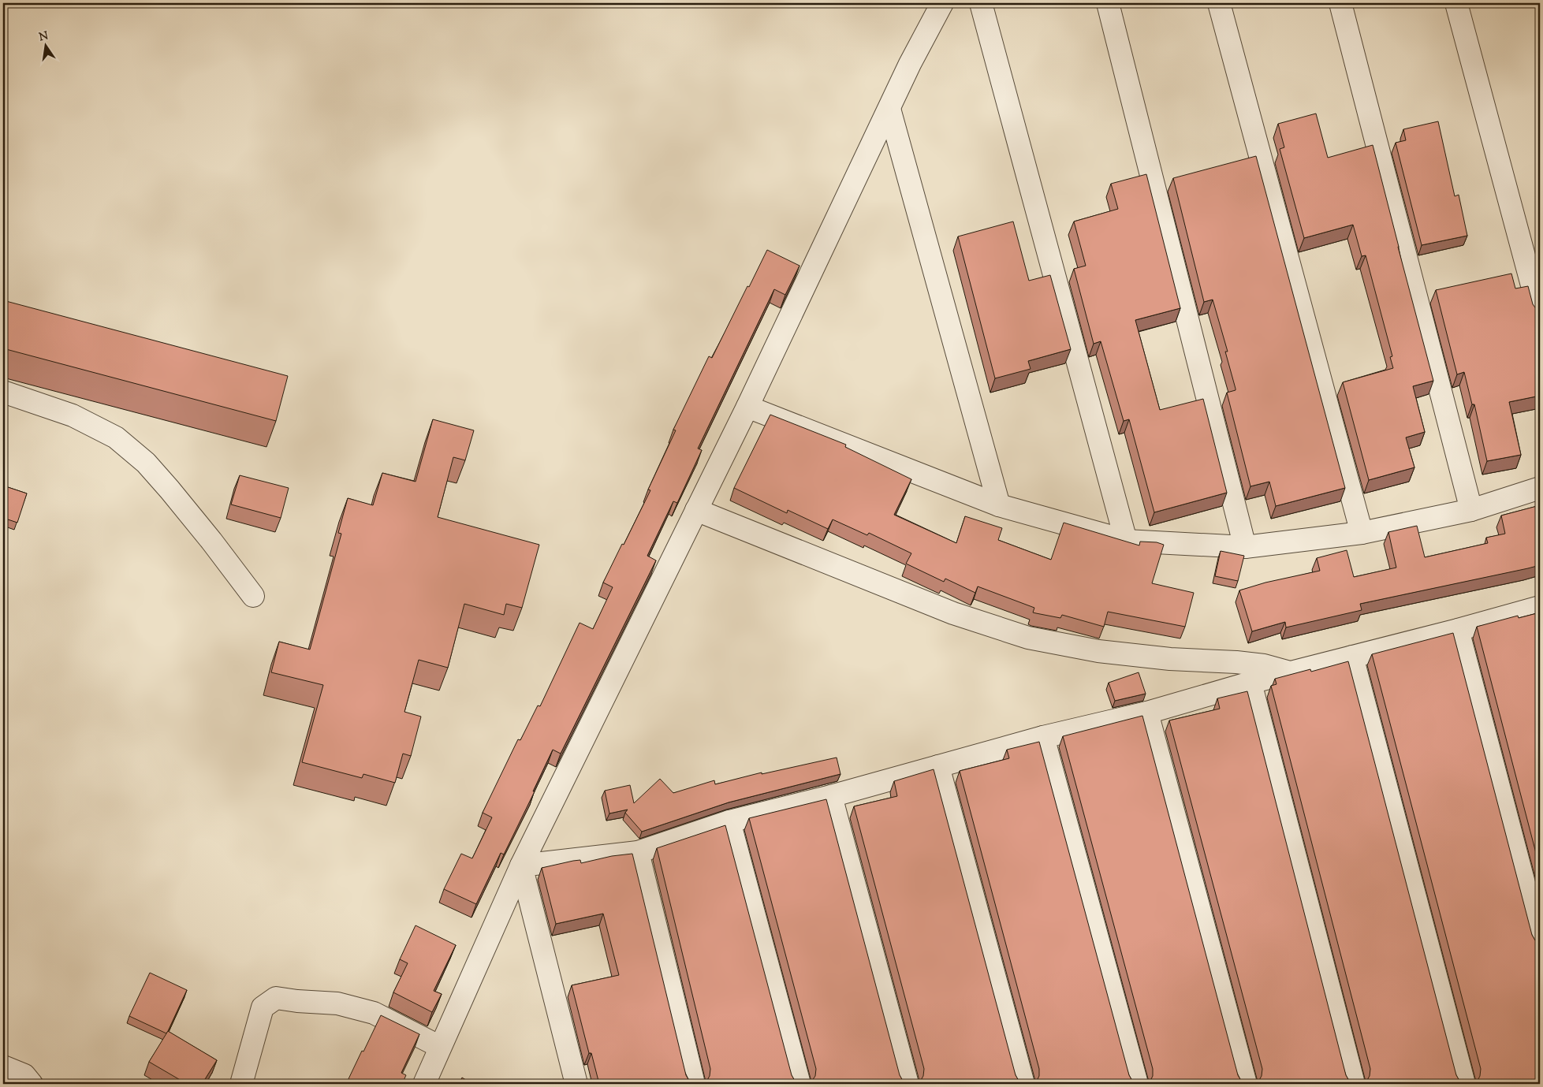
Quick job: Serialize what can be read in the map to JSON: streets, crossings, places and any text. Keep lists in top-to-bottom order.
{
  "north": "top"
}
